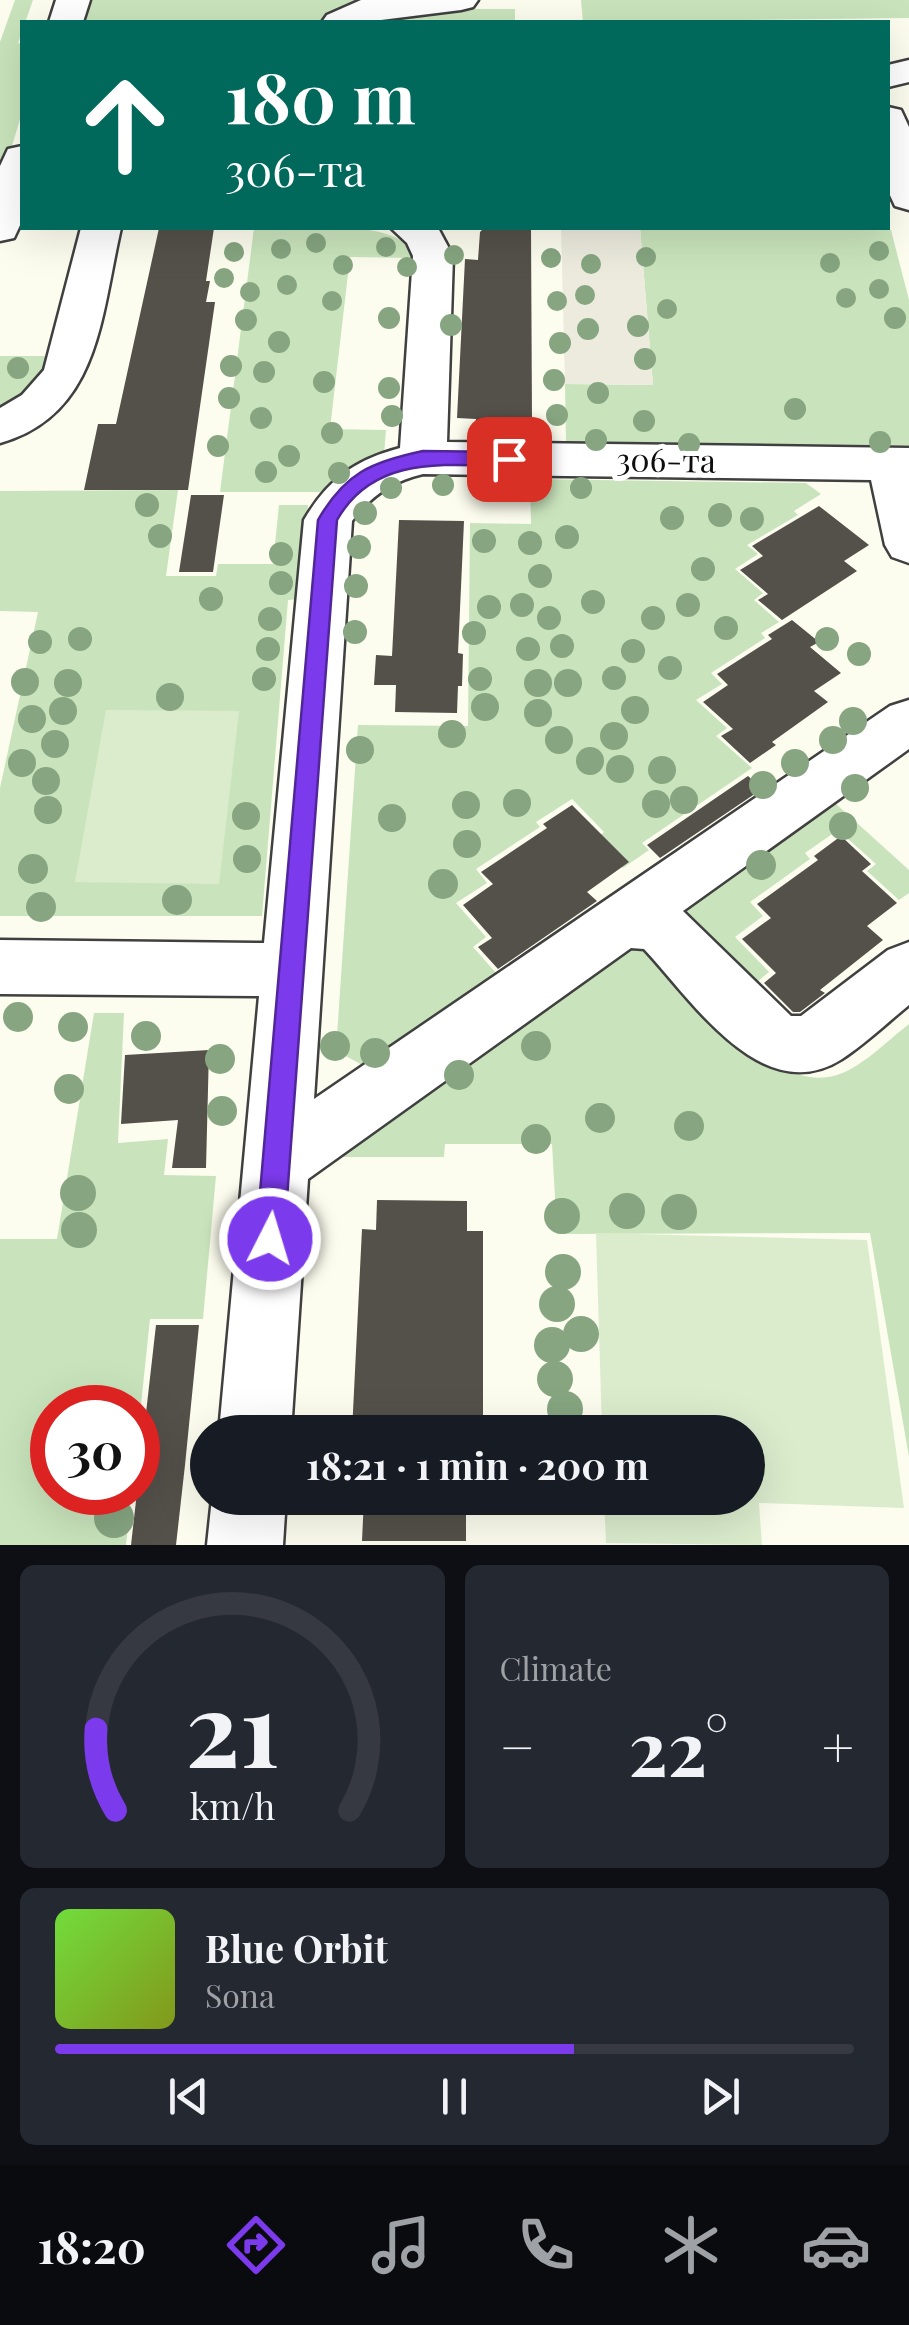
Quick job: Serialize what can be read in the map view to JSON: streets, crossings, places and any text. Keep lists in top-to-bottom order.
{
  "streets": {
    "street": ["306-та"]
  },
  "page": {
    "turn": ["180 m", "306-та"],
    "limit": "30",
    "trip": "18:21 · 1 min · 200 m",
    "tile": "Climate",
    "heat": ["−", "22°", "+"],
    "song": ["Blue Orbit", "Sona"],
    "tabs": "18:20",
    "gauge": ["21", "km/h"]
  }
}
